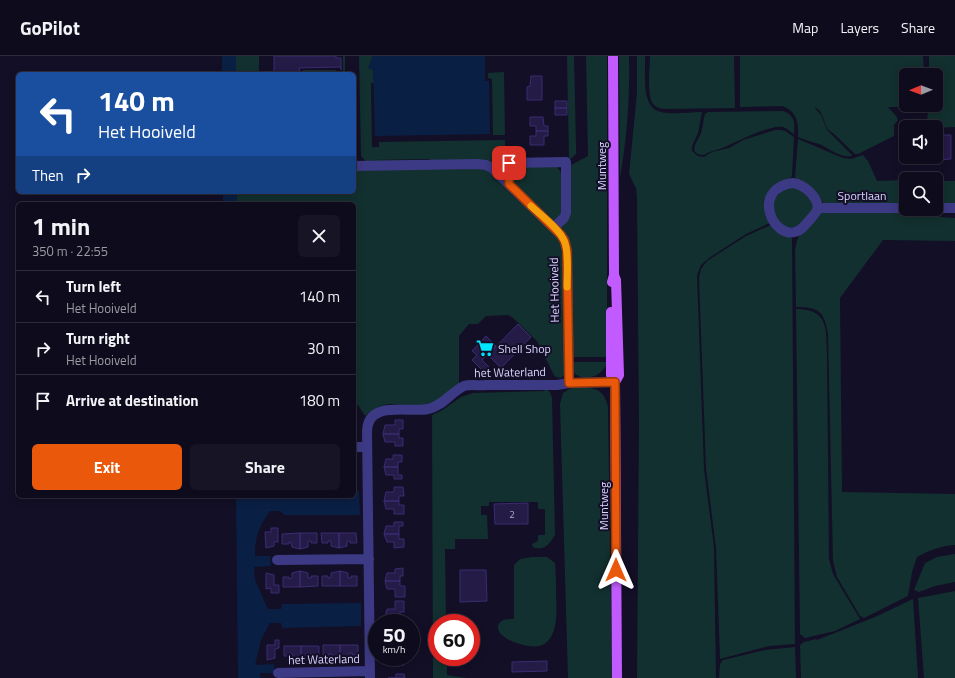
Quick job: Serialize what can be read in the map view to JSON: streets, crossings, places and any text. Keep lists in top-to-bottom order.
{
  "streets": {
    "main road": ["Muntweg"],
    "street": ["Sportlaan", "Het Hooiveld", "het Waterland"]
  },
  "crossings": [
    ["Het Hooiveld", "het Waterland"]
  ],
  "places": {
    "supermarket": ["Shell Shop"]
  },
  "house_numbers": ["2"],
  "north": "left",
  "page": {
    "header": "GoPilot",
    "nav": ["Map", "Layers", "Share"],
    "turn": ["140 m", "Het Hooiveld"],
    "then": "Then",
    "heading": ["1 min", "350 m · 22:55"],
    "list": [
      {
        "name": "Turn left",
        "note": "Het Hooiveld",
        "value": "140 m"
      },
      {
        "name": "Turn right",
        "note": "Het Hooiveld",
        "value": "30 m"
      },
      {
        "name": "Arrive at destination",
        "value": "180 m"
      }
    ],
    "buttons": ["Exit", "Share"],
    "speed": "50 km/h",
    "limit": "60"
  }
}
